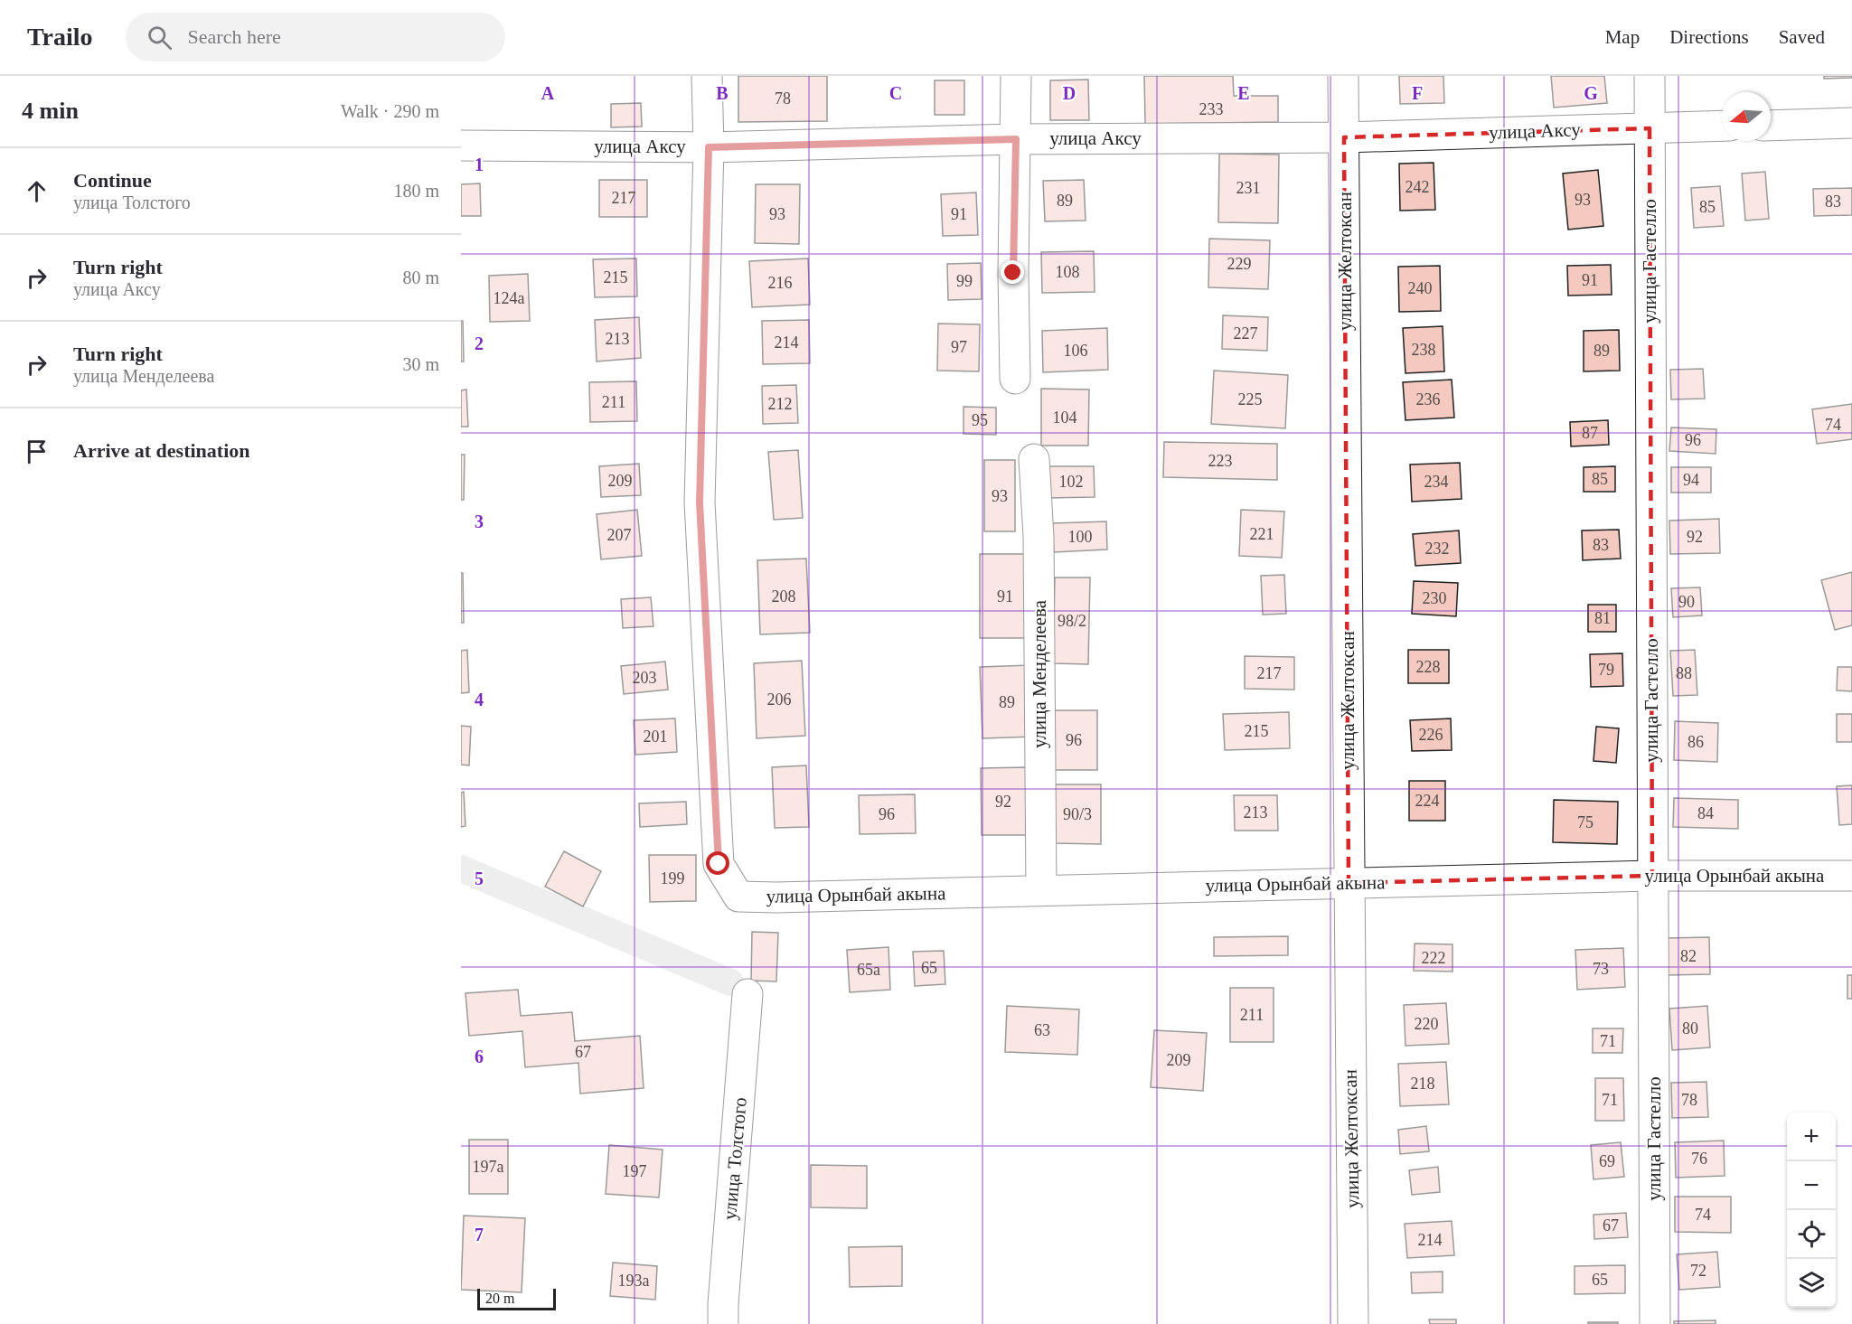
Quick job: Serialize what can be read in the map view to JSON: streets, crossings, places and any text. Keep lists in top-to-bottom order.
{
  "streets": {
    "street": [
      "улица Аксу",
      "улица Желтоксан",
      "улица Гастелло",
      "улица Менделеева",
      "улица Орынбай акына",
      "улица Толстого"
    ]
  },
  "crossings": [
    ["улица Аксу", "улица Желтоксан"],
    ["улица Аксу", "улица Гастелло"],
    ["улица Аксу", "улица Орынбай акына"],
    ["улица Желтоксан", "улица Орынбай акына"],
    ["улица Гастелло", "улица Орынбай акына"],
    ["улица Менделеева", "улица Орынбай акына"]
  ],
  "house_numbers": [
    "78",
    "233",
    "242",
    "231",
    "217",
    "93",
    "89",
    "83",
    "85",
    "93",
    "91",
    "229",
    "108",
    "215",
    "91",
    "99",
    "216",
    "240",
    "124а",
    "227",
    "213",
    "214",
    "97",
    "238",
    "106",
    "89",
    "225",
    "236",
    "211",
    "212",
    "104",
    "95",
    "74",
    "87",
    "96",
    "223",
    "85",
    "94",
    "209",
    "102",
    "234",
    "93",
    "221",
    "207",
    "100",
    "92",
    "83",
    "232",
    "208",
    "91",
    "230",
    "90",
    "81",
    "98/2",
    "228",
    "79",
    "217",
    "88",
    "203",
    "206",
    "89",
    "215",
    "226",
    "201",
    "96",
    "86",
    "224",
    "92",
    "213",
    "84",
    "96",
    "90/3",
    "75",
    "199",
    "82",
    "222",
    "65",
    "73",
    "65а",
    "211",
    "220",
    "80",
    "63",
    "71",
    "67",
    "209",
    "218",
    "71",
    "78",
    "76",
    "69",
    "197а",
    "197",
    "74",
    "67",
    "214",
    "72",
    "65",
    "193а"
  ],
  "scale_bar": "20 m",
  "north": "left",
  "page": {
    "header": "Trailo",
    "search": "Search here",
    "nav": ["Map", "Directions", "Saved"],
    "heading": ["4 min", "Walk · 290 m"],
    "list": [
      ["Continue", "улица Толстого", "180 m"],
      ["Turn right", "улица Аксу", "80 m"],
      ["Turn right", "улица Менделеева", "30 m"],
      "Arrive at destination"
    ],
    "map_buttons": ["+", "−"],
    "scale": "20 m"
  },
  "grid": {
    "columns": [
      "A",
      "B",
      "C",
      "D",
      "E",
      "F",
      "G"
    ],
    "rows": [
      "1",
      "2",
      "3",
      "4",
      "5",
      "6",
      "7"
    ]
  }
}
